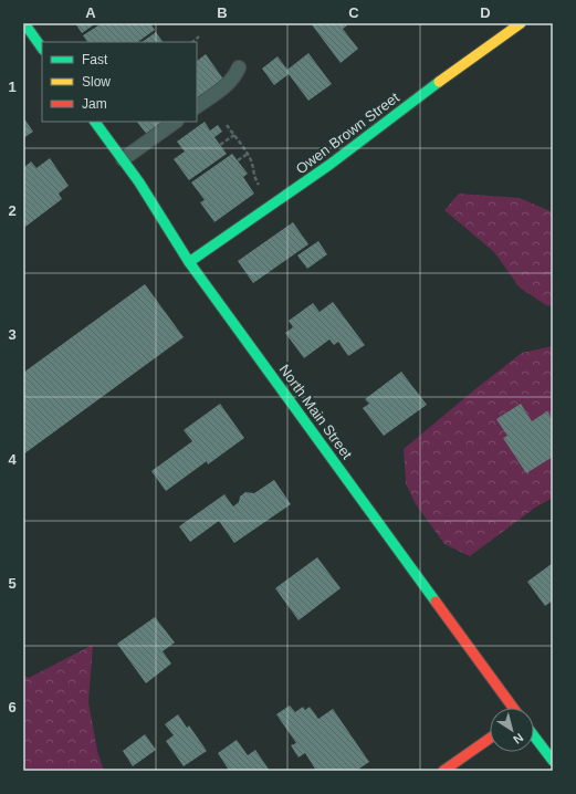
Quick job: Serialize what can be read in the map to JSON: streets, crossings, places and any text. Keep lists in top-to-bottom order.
{
  "streets": {
    "main road": ["Owen Brown Street", "North Main Street"]
  },
  "crossings": [
    ["Owen Brown Street", "North Main Street"]
  ],
  "legend": ["Fast", "Slow", "Jam"],
  "north": "bottom right",
  "grid": {
    "columns": [
      "A",
      "B",
      "C",
      "D"
    ],
    "rows": [
      "1",
      "2",
      "3",
      "4",
      "5",
      "6"
    ]
  }
}
